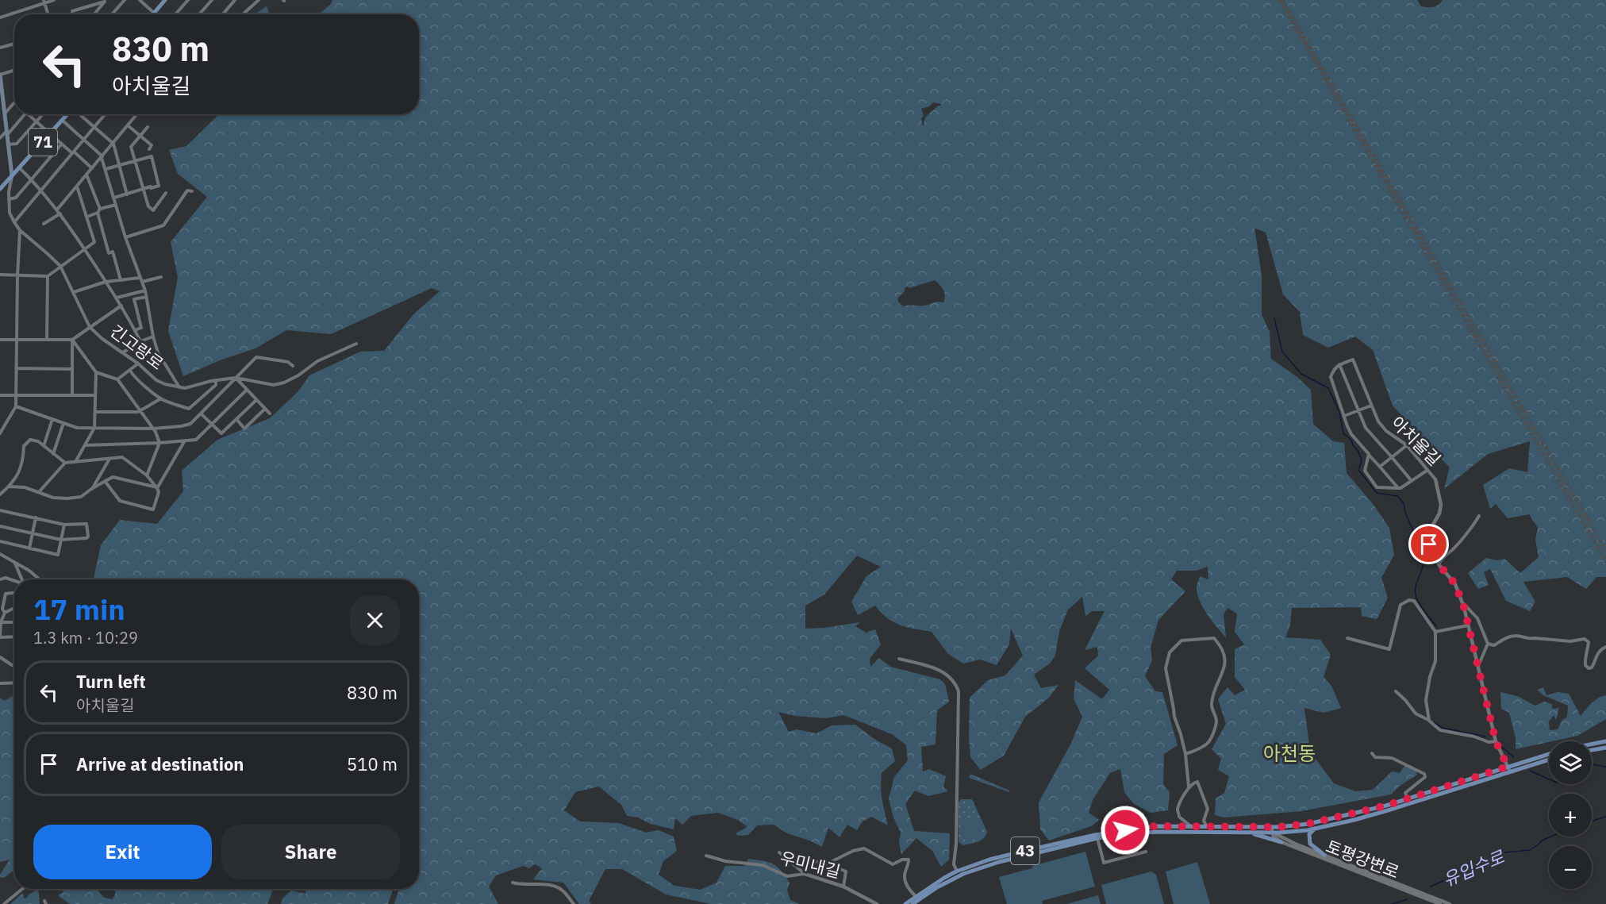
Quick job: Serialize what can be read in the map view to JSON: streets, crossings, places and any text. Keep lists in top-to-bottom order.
{
  "streets": {
    "main road": ["71", "긴고랑로", "43"],
    "street": ["아치울길", "토평강변로", "우미내길"]
  },
  "crossings": [
    ["71", "긴고랑로"],
    ["아치울길", "43"],
    ["43", "토평강변로"]
  ],
  "districts": ["아천동"],
  "water": ["유입수로"],
  "page": {
    "turn": ["830 m", "아치울길"],
    "heading": ["17 min", "1.3 km · 10:29"],
    "list": [
      {
        "name": "Turn left",
        "note": "아치울길",
        "value": "830 m"
      },
      {
        "name": "Arrive at destination",
        "value": "510 m"
      }
    ],
    "map_buttons": ["+", "−"],
    "buttons": ["Exit", "Share"]
  }
}
